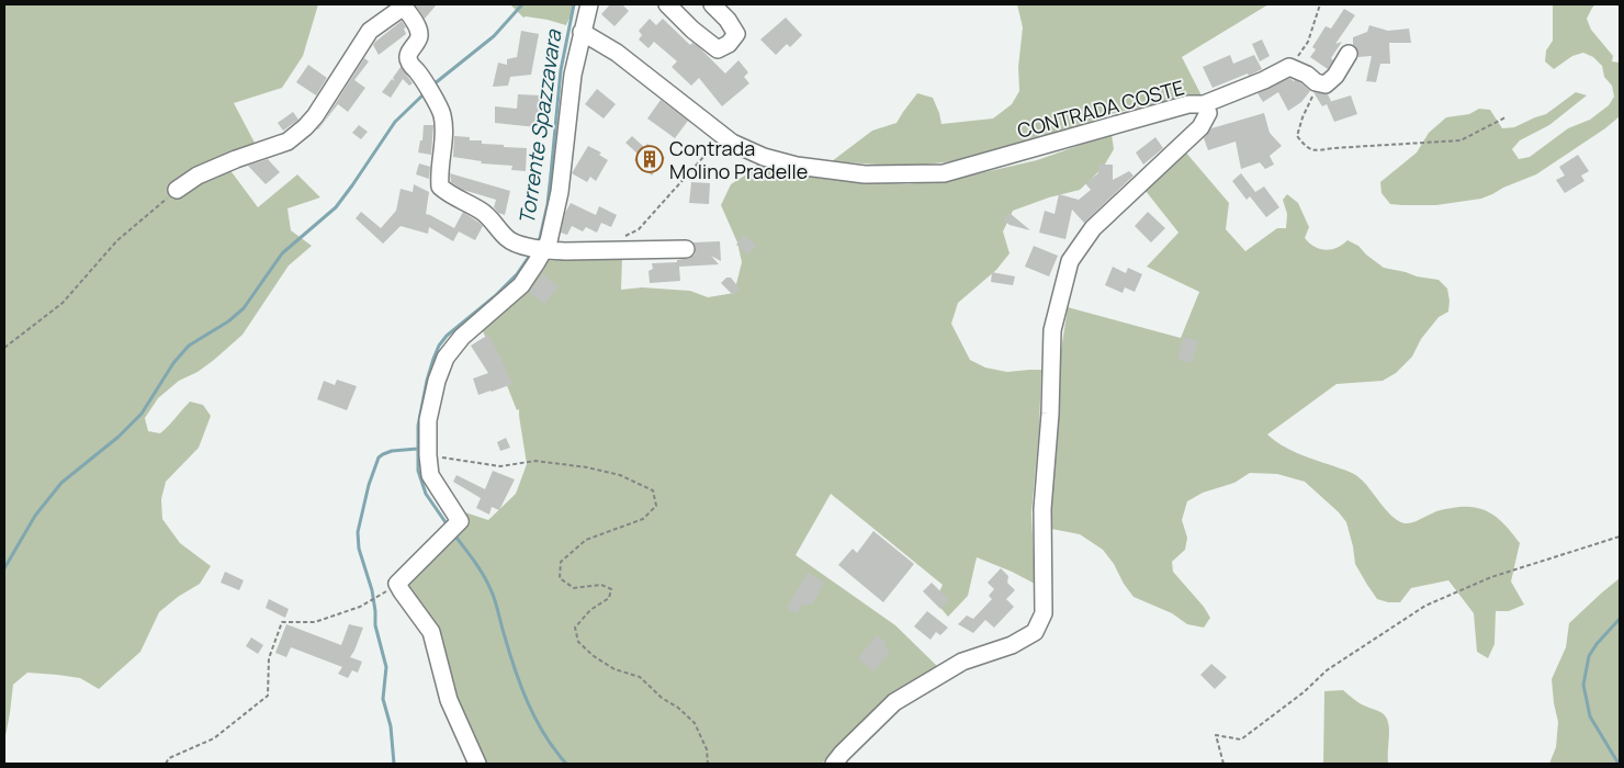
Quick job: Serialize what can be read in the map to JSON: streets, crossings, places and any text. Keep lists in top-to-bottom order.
{
  "streets": {
    "street": ["CONTRADA COSTE"]
  },
  "water": ["Torrente Spazzavara"],
  "places": {
    "building": ["Contrada Molino Pradelle"]
  }
}
